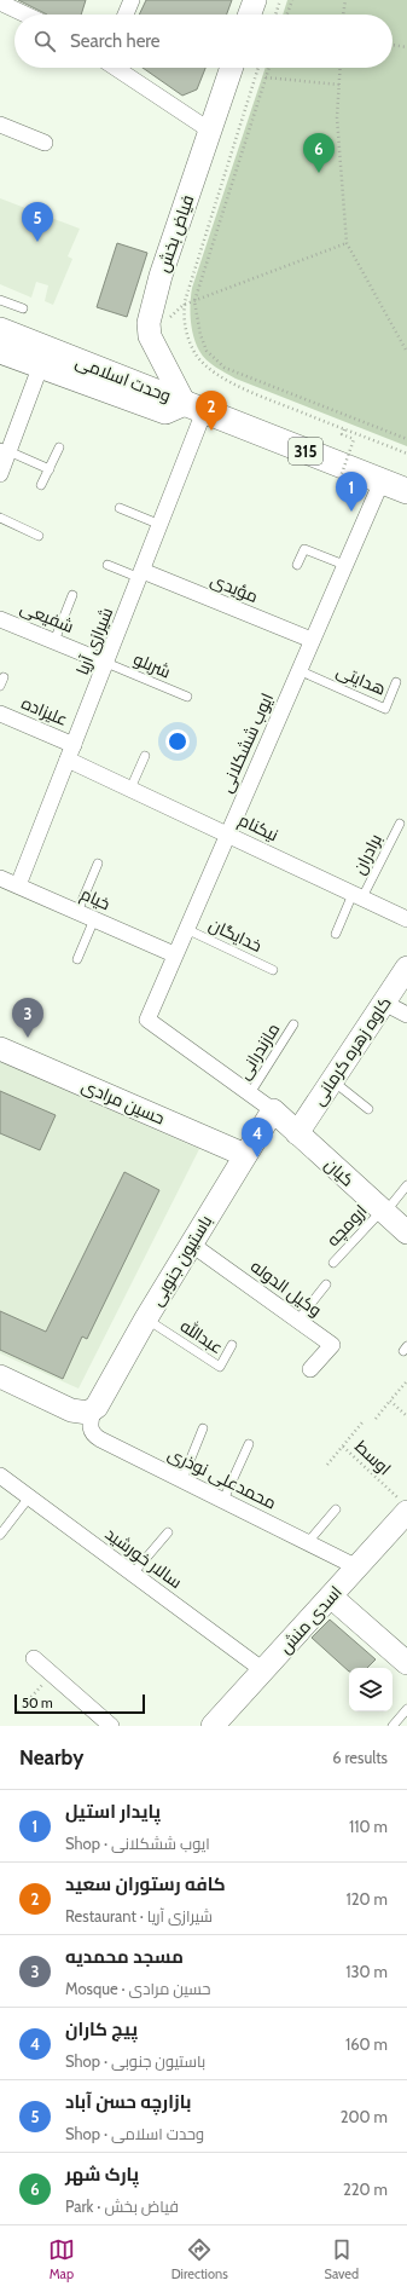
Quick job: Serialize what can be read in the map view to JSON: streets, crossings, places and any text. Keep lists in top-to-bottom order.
{
  "streets": {
    "main road": ["وحدت اسلامی", "315"],
    "street": [
      "فیاض بخش",
      "مؤیدی",
      "شفیعی",
      "شیرازی آریا",
      "علیزاده",
      "ایوب ششکلانی",
      "نیکنام",
      "خیام",
      "کاوه زهره کرمانی",
      "حسین مرادی",
      "کیان",
      "باستیون جنوبی",
      "وکیل الدوله",
      "محمدعلی نوذری",
      "سالار خورشید",
      "اسدی منش"
    ],
    "lane": [
      "شربلو",
      "هدایتی",
      "برادران",
      "خدایگان",
      "مازندرانی",
      "ارومچه",
      "عبدالله"
    ],
    "path": ["اوسط"]
  },
  "crossings": [
    ["وحدت اسلامی", "شیرازی آریا"],
    ["وحدت اسلامی", "ایوب ششکلانی"],
    ["مؤیدی", "شیرازی آریا"],
    ["مؤیدی", "ایوب ششکلانی"],
    ["شفیعی", "شیرازی آریا"],
    ["شفیعی", "شربلو"],
    ["شیرازی آریا", "شربلو"],
    ["شیرازی آریا", "علیزاده"],
    ["شیرازی آریا", "نیکنام"],
    ["شیرازی آریا", "خیام"],
    ["هدایتی", "ایوب ششکلانی"],
    ["علیزاده", "نیکنام"],
    ["ایوب ششکلانی", "نیکنام"],
    ["ایوب ششکلانی", "خیام"],
    ["ایوب ششکلانی", "خدایگان"],
    ["ایوب ششکلانی", "مازندرانی"],
    ["نیکنام", "برادران"],
    ["کاوه زهره کرمانی", "کیان"],
    ["حسین مرادی", "باستیون جنوبی"],
    ["کیان", "ارومچه"],
    ["کیان", "باستیون جنوبی"],
    ["باستیون جنوبی", "وکیل الدوله"],
    ["باستیون جنوبی", "عبدالله"],
    ["باستیون جنوبی", "محمدعلی نوذری"],
    ["اوسط", "اسدی منش"],
    ["محمدعلی نوذری", "اسدی منش"],
    ["سالار خورشید", "اسدی منش"]
  ],
  "scale_bar": "50 m",
  "page": {
    "search": "Search here",
    "pins": [
      "6",
      "5",
      "2",
      "1",
      "3",
      "4"
    ],
    "scale": "50 m",
    "heading": ["Nearby", "6 results"],
    "list": [
      {
        "mark": "1",
        "name": "پایدار استیل",
        "note": "Shop · ایوب ششکلانی",
        "value": "110 m"
      },
      {
        "mark": "2",
        "name": "کافه رستوران سعید",
        "note": "Restaurant · شیرازی آریا",
        "value": "120 m"
      },
      {
        "mark": "3",
        "name": "مسجد محمدیه",
        "note": "Mosque · حسین مرادی",
        "value": "130 m"
      },
      {
        "mark": "4",
        "name": "پیچ کاران",
        "note": "Shop · باستیون جنوبی",
        "value": "160 m"
      },
      {
        "mark": "5",
        "name": "بازارچه حسن آباد",
        "note": "Shop · وحدت اسلامی",
        "value": "200 m"
      },
      {
        "mark": "6",
        "name": "پارک شهر",
        "note": "Park · فیاض بخش",
        "value": "220 m"
      }
    ],
    "nav": ["Map", "Directions", "Saved"]
  }
}
